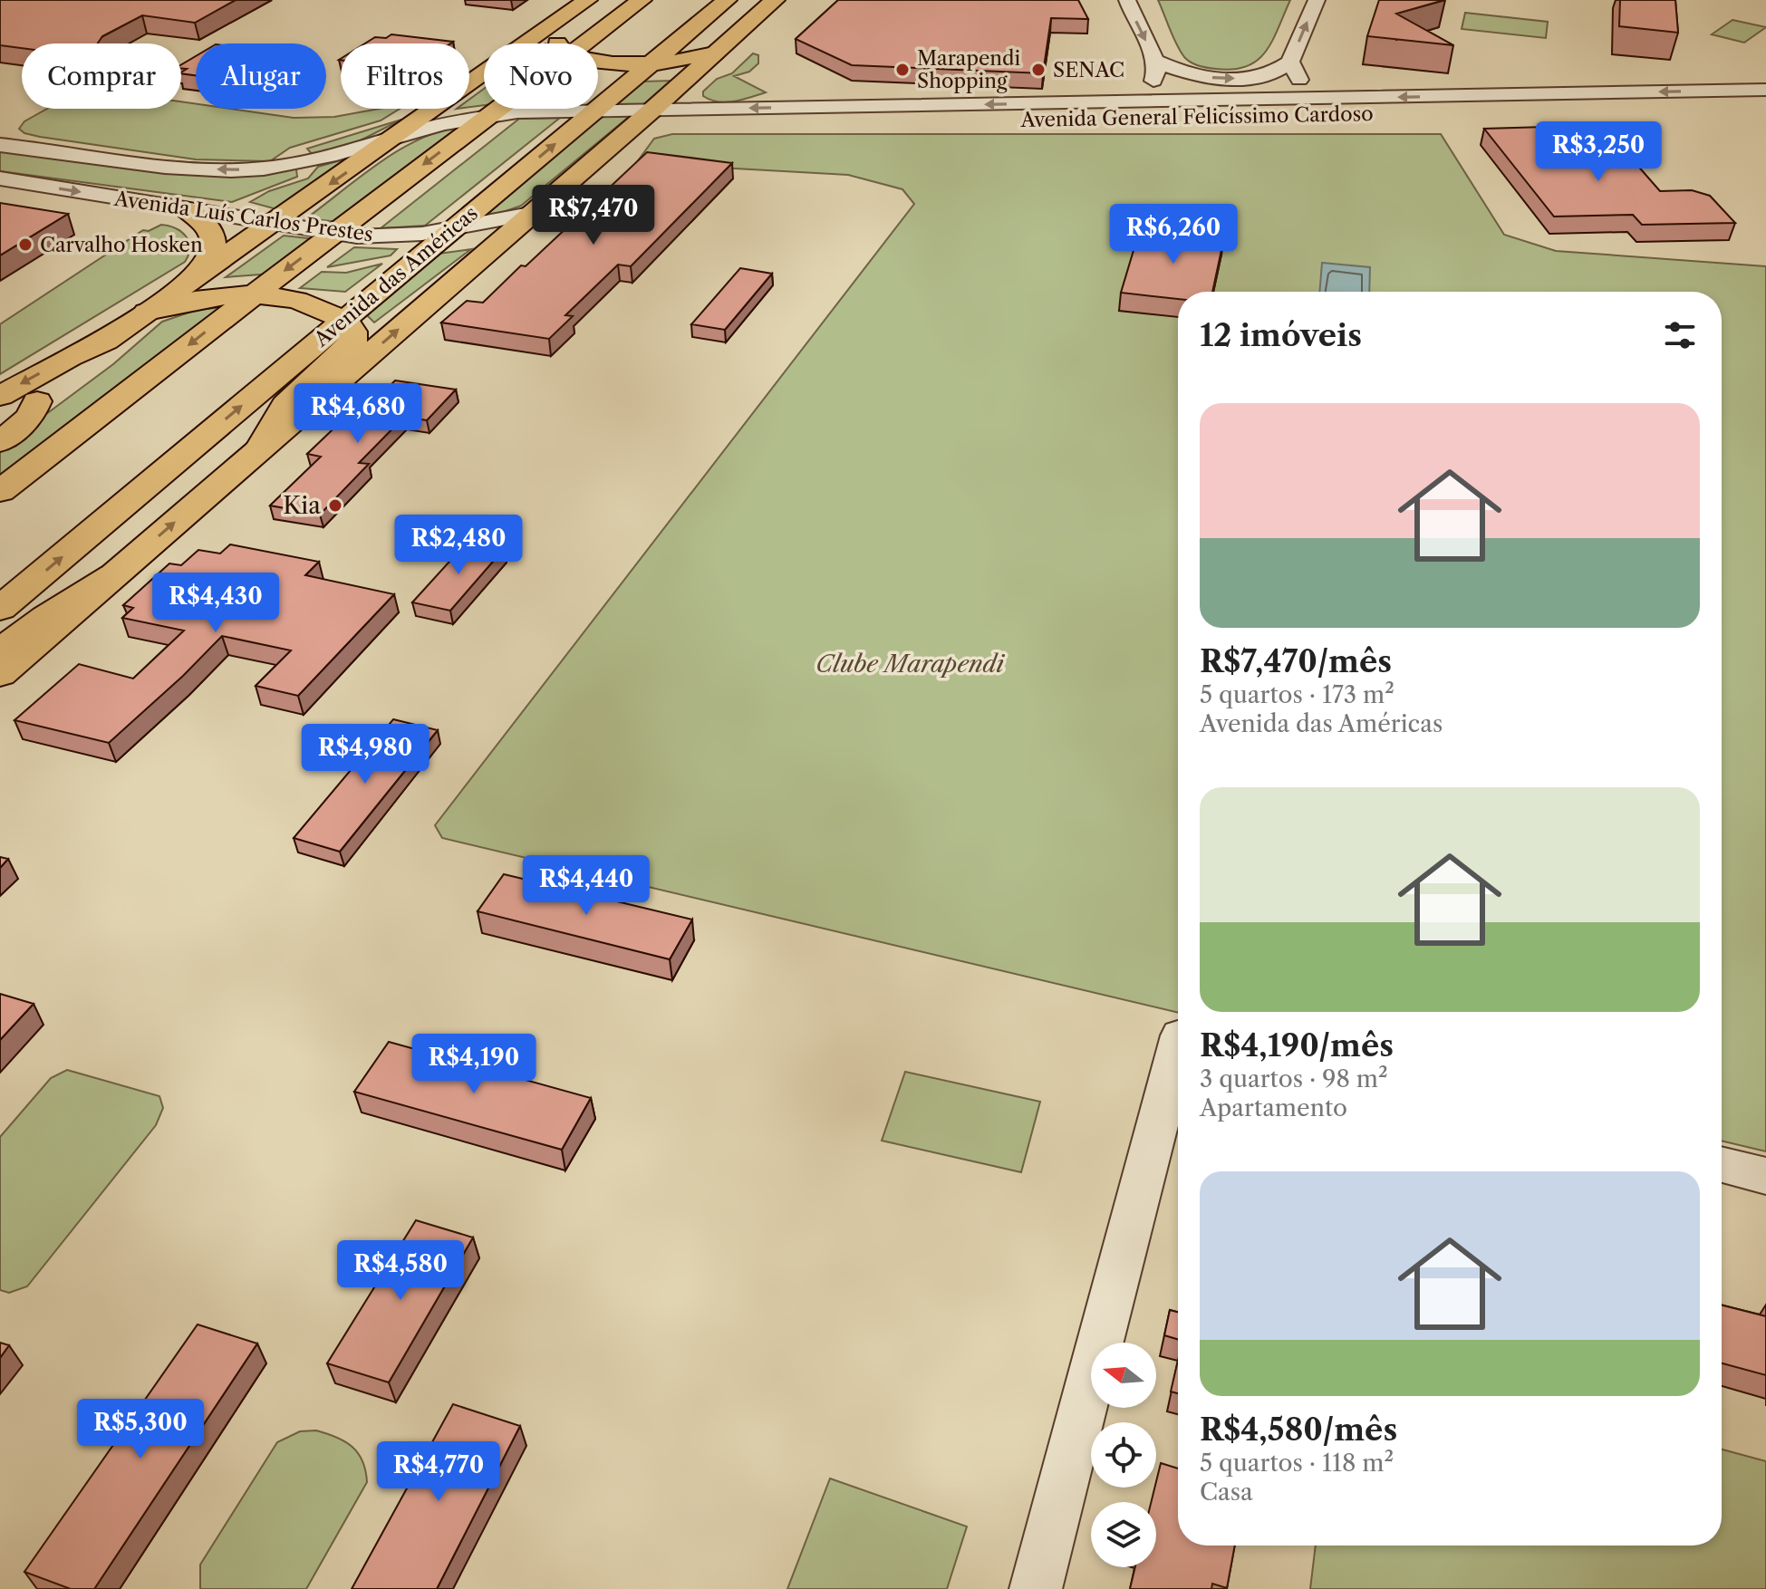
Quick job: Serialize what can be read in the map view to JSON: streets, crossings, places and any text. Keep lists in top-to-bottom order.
{
  "streets": {
    "main road": ["Avenida das Américas"],
    "street": ["Avenida General Felicíssimo Cardoso", "Avenida Luís Carlos Prestes"]
  },
  "crossings": [
    ["Avenida General Felicíssimo Cardoso", "Avenida Luís Carlos Prestes"],
    ["Avenida General Felicíssimo Cardoso", "Avenida das Américas"],
    ["Avenida Luís Carlos Prestes", "Avenida das Américas"]
  ],
  "parks": ["Clube Marapendi"],
  "places": [
    "Marapendi Shopping",
    "SENAC",
    "Carvalho Hosken",
    "Kia"
  ],
  "north": "left",
  "page": {
    "chip": [
      "Comprar",
      "Alugar",
      "Filtros",
      "Novo"
    ],
    "price": [
      "R$3,250",
      "R$7,470",
      "R$6,260",
      "R$4,680",
      "R$2,480",
      "R$4,430",
      "R$4,980",
      "R$4,440",
      "R$4,190",
      "R$4,580",
      "R$5,300",
      "R$4,770"
    ],
    "heading": "12 imóveis",
    "list": [
      {
        "name": "R$7,470/mês",
        "note": "5 quartos · 173 m² · Avenida das Américas"
      },
      {
        "name": "R$4,190/mês",
        "note": "3 quartos · 98 m² · Apartamento"
      },
      {
        "name": "R$4,580/mês",
        "note": "5 quartos · 118 m² · Casa"
      }
    ]
  }
}
